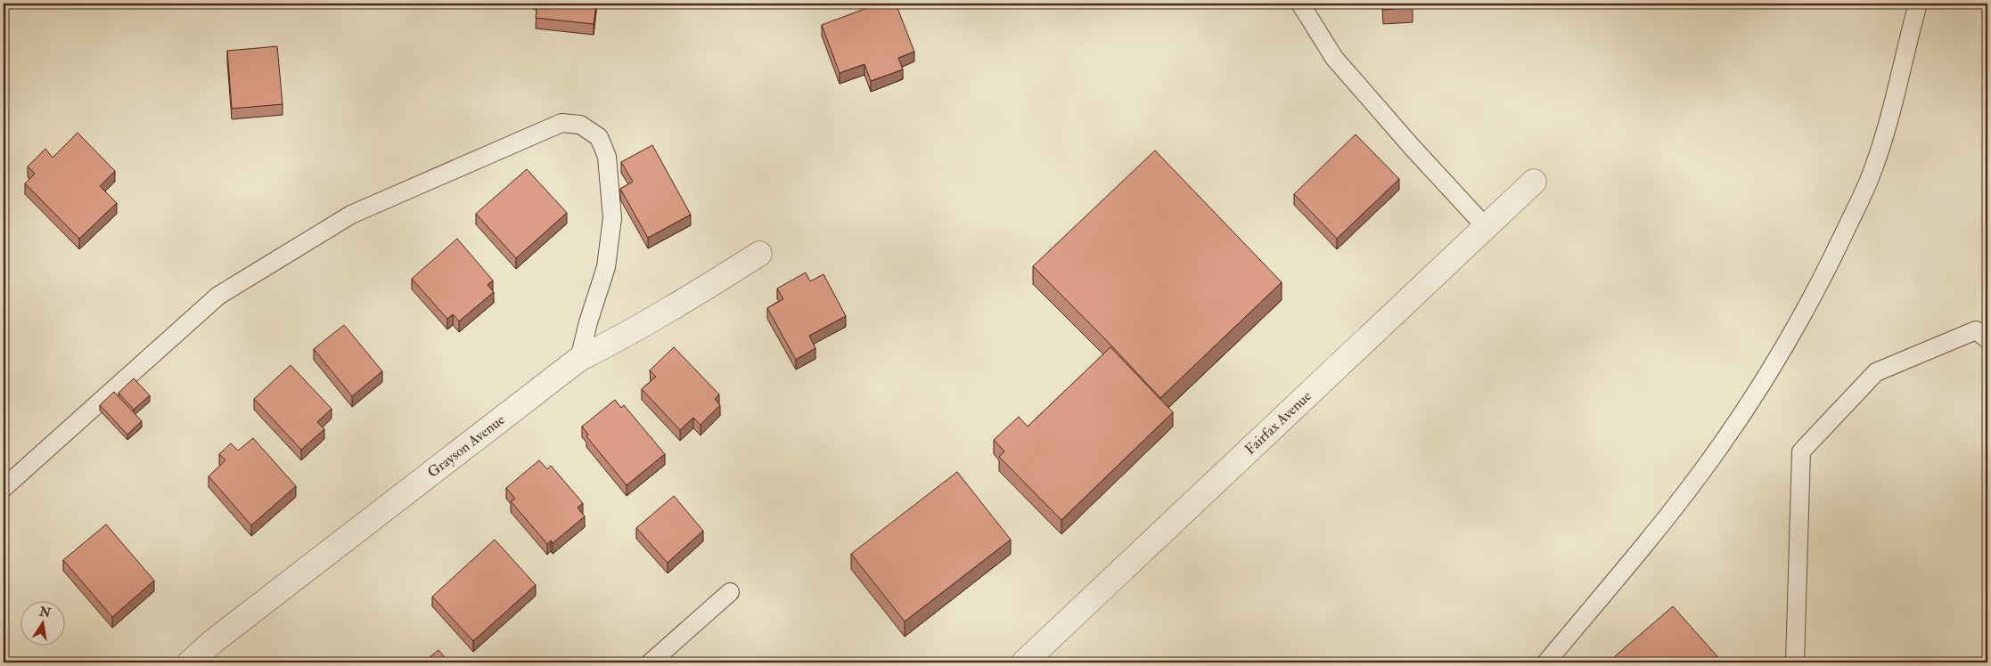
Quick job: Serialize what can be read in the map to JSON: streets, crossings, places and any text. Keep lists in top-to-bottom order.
{
  "streets": {
    "street": ["Fairfax Avenue", "Grayson Avenue"]
  },
  "north": "top"
}
